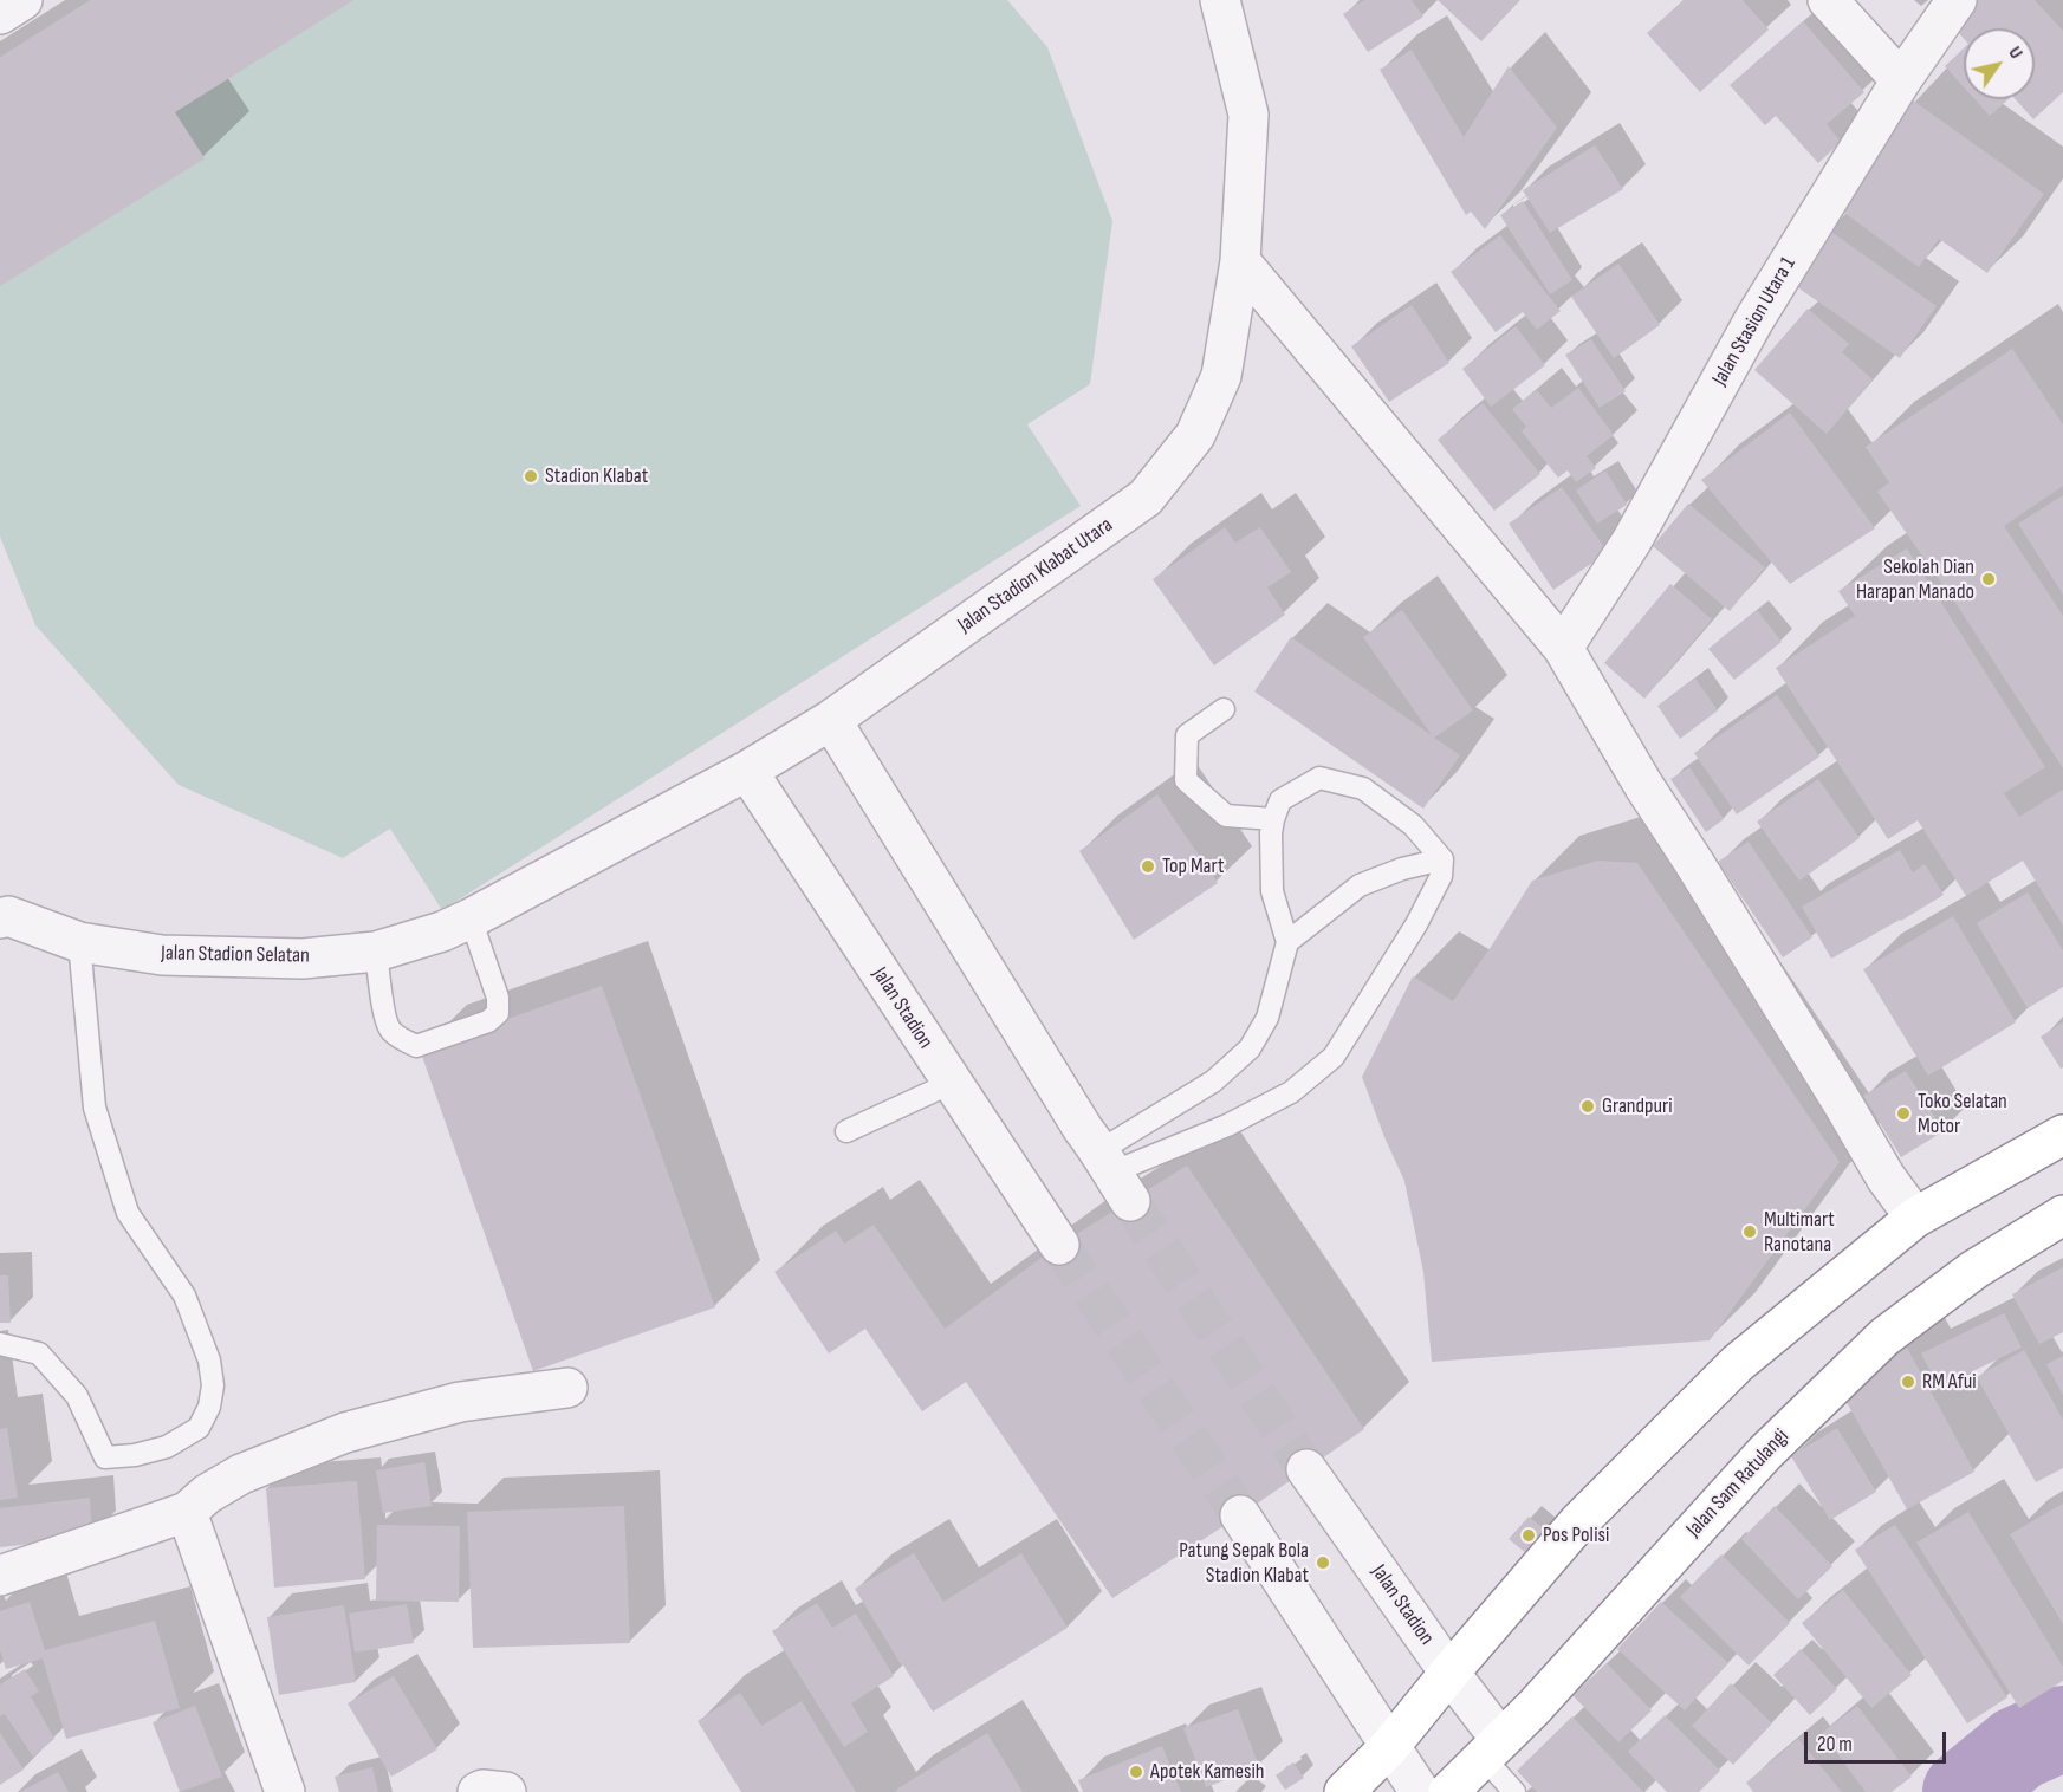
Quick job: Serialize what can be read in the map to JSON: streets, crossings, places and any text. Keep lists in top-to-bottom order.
{
  "streets": {
    "highway": ["Jalan Sam Ratulangi"],
    "street": [
      "Jalan Stasion Utara 1",
      "Jalan Stadion Klabat Utara",
      "Jalan Stadion Selatan",
      "Jalan Stadion"
    ]
  },
  "crossings": [
    ["Jalan Stadion Klabat Utara", "Jalan Stadion Selatan"],
    ["Jalan Stadion Klabat Utara", "Jalan Stadion"],
    ["Jalan Stadion", "Jalan Sam Ratulangi"]
  ],
  "places": [
    "Stadion Klabat",
    "Sekolah Dian Harapan Manado",
    "Top Mart",
    "Grandpuri",
    "Toko Selatan Motor",
    "Multimart Ranotana",
    "RM Afui",
    "Pos Polisi",
    "Patung Sepak Bola Stadion Klabat",
    "Apotek Kamesih"
  ],
  "scale_bar": "20 m",
  "north": "top right"
}
